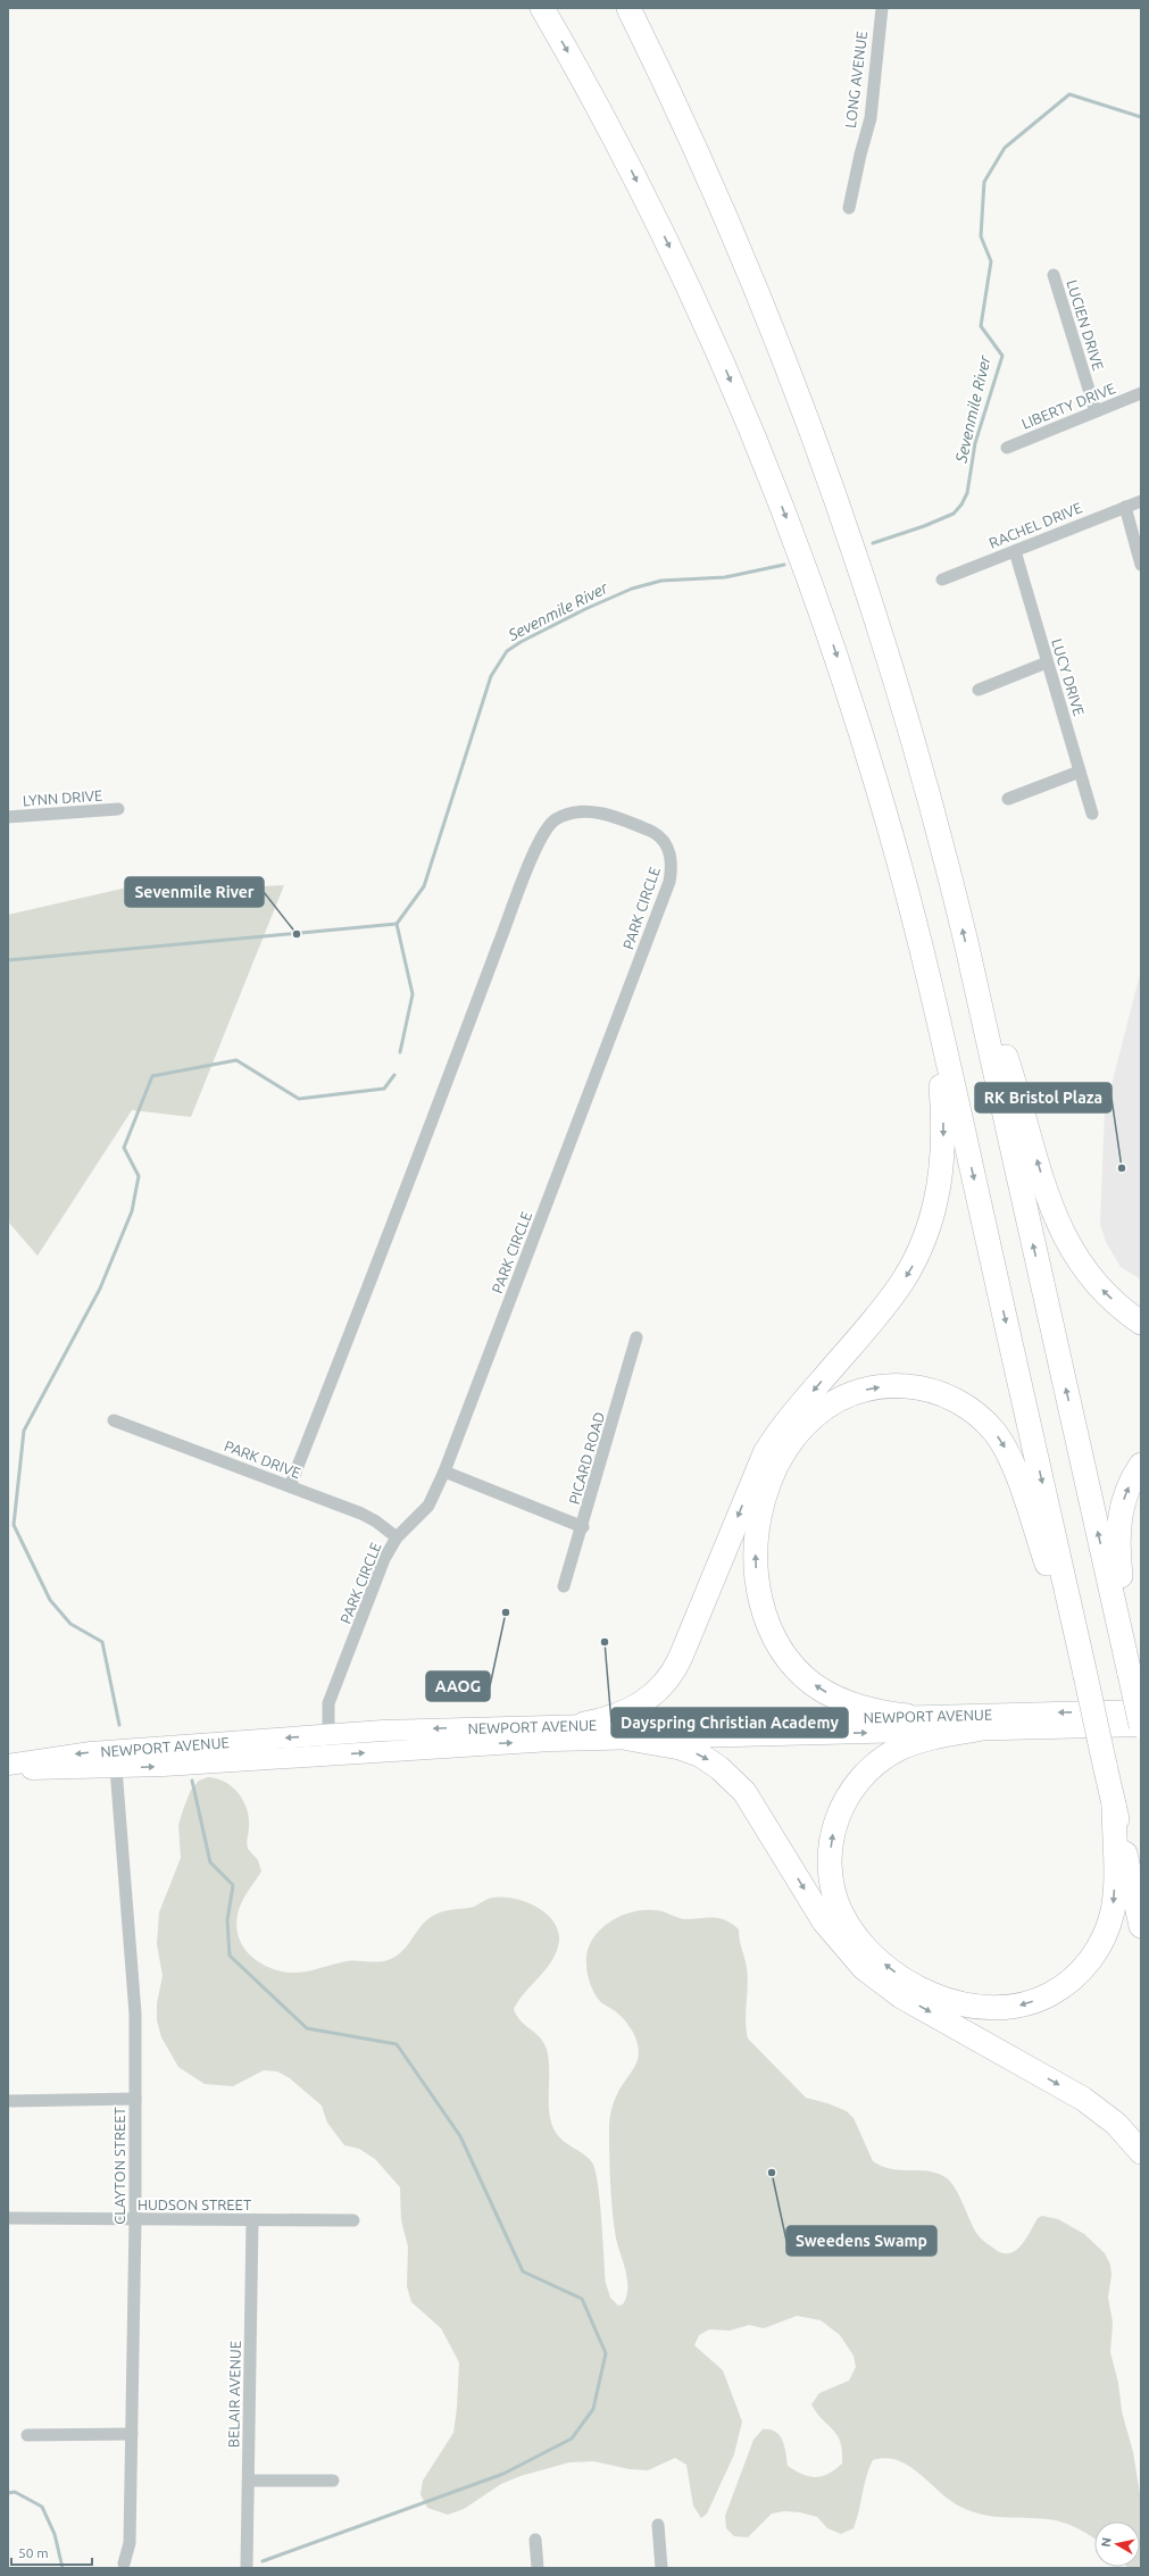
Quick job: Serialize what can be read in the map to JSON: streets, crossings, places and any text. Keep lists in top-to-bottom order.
{
  "streets": {
    "main road": ["NEWPORT AVENUE"],
    "street": [
      "LONG AVENUE",
      "LUCIEN DRIVE",
      "LIBERTY DRIVE",
      "RACHEL DRIVE",
      "LUCY DRIVE",
      "LYNN DRIVE",
      "PARK CIRCLE",
      "PICARD ROAD",
      "PARK DRIVE",
      "CLAYTON STREET",
      "HUDSON STREET",
      "BELAIR AVENUE"
    ]
  },
  "crossings": [
    ["LUCIEN DRIVE", "LIBERTY DRIVE"],
    ["RACHEL DRIVE", "LUCY DRIVE"],
    ["PARK CIRCLE", "PARK DRIVE"],
    ["PARK CIRCLE", "NEWPORT AVENUE"],
    ["NEWPORT AVENUE", "CLAYTON STREET"],
    ["CLAYTON STREET", "HUDSON STREET"],
    ["HUDSON STREET", "BELAIR AVENUE"]
  ],
  "water": ["Sevenmile River"],
  "places": [
    "Sevenmile River",
    "RK Bristol Plaza",
    "AAOG",
    "Dayspring Christian Academy",
    "Sweedens Swamp"
  ],
  "scale_bar": "50 m",
  "north": "left"
}
